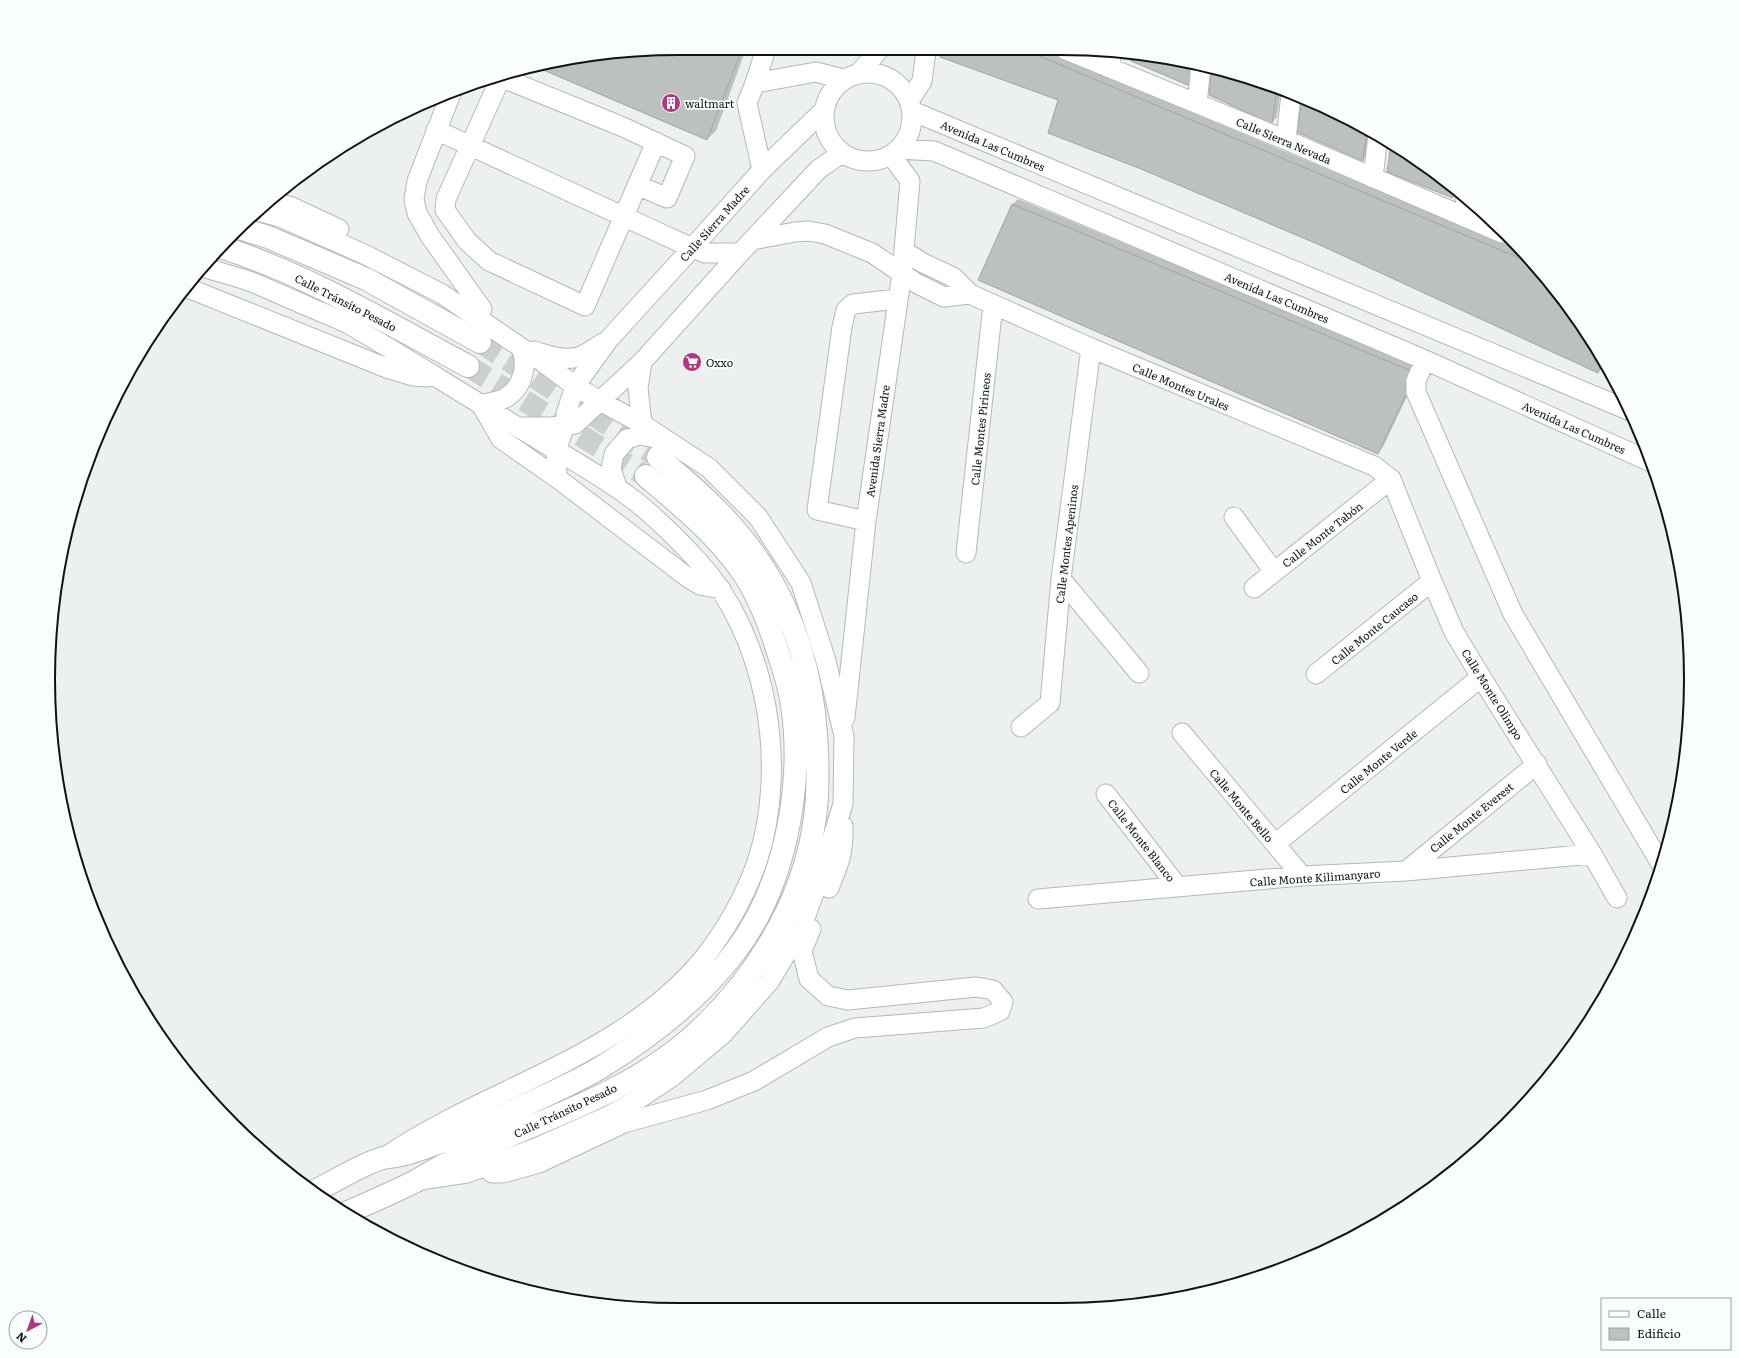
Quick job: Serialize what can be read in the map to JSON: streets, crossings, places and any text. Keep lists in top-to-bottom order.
{
  "streets": {
    "main road": ["Calle Tránsito Pesado"],
    "street": [
      "Calle Sierra Nevada",
      "Avenida Las Cumbres",
      "Calle Sierra Madre",
      "Calle Montes Urales",
      "Calle Montes Pirineos",
      "Avenida Sierra Madre",
      "Calle Monte Tabón",
      "Calle Montes Apeninos",
      "Calle Monte Caucaso",
      "Calle Monte Olimpo",
      "Calle Monte Verde",
      "Calle Monte Bello",
      "Calle Monte Everest",
      "Calle Monte Blanco",
      "Calle Monte Kilimanyaro"
    ]
  },
  "crossings": [
    ["Avenida Las Cumbres", "Calle Sierra Madre"],
    ["Avenida Las Cumbres", "Avenida Sierra Madre"],
    ["Calle Sierra Madre", "Avenida Sierra Madre"],
    ["Calle Montes Urales", "Calle Montes Pirineos"],
    ["Calle Montes Urales", "Avenida Sierra Madre"],
    ["Calle Montes Urales", "Calle Monte Tabón"],
    ["Calle Montes Urales", "Calle Montes Apeninos"],
    ["Calle Montes Urales", "Calle Monte Olimpo"],
    ["Calle Monte Tabón", "Calle Monte Olimpo"],
    ["Calle Monte Caucaso", "Calle Monte Olimpo"],
    ["Calle Monte Olimpo", "Calle Monte Verde"],
    ["Calle Monte Olimpo", "Calle Monte Everest"],
    ["Calle Monte Olimpo", "Calle Monte Kilimanyaro"],
    ["Calle Monte Verde", "Calle Monte Bello"],
    ["Calle Monte Bello", "Calle Monte Kilimanyaro"],
    ["Calle Monte Everest", "Calle Monte Kilimanyaro"],
    ["Calle Monte Blanco", "Calle Monte Kilimanyaro"]
  ],
  "places": {
    "building": ["waltmart"],
    "supermarket": ["Oxxo"]
  },
  "legend": ["Calle", "Edificio"],
  "north": "bottom left"
}
